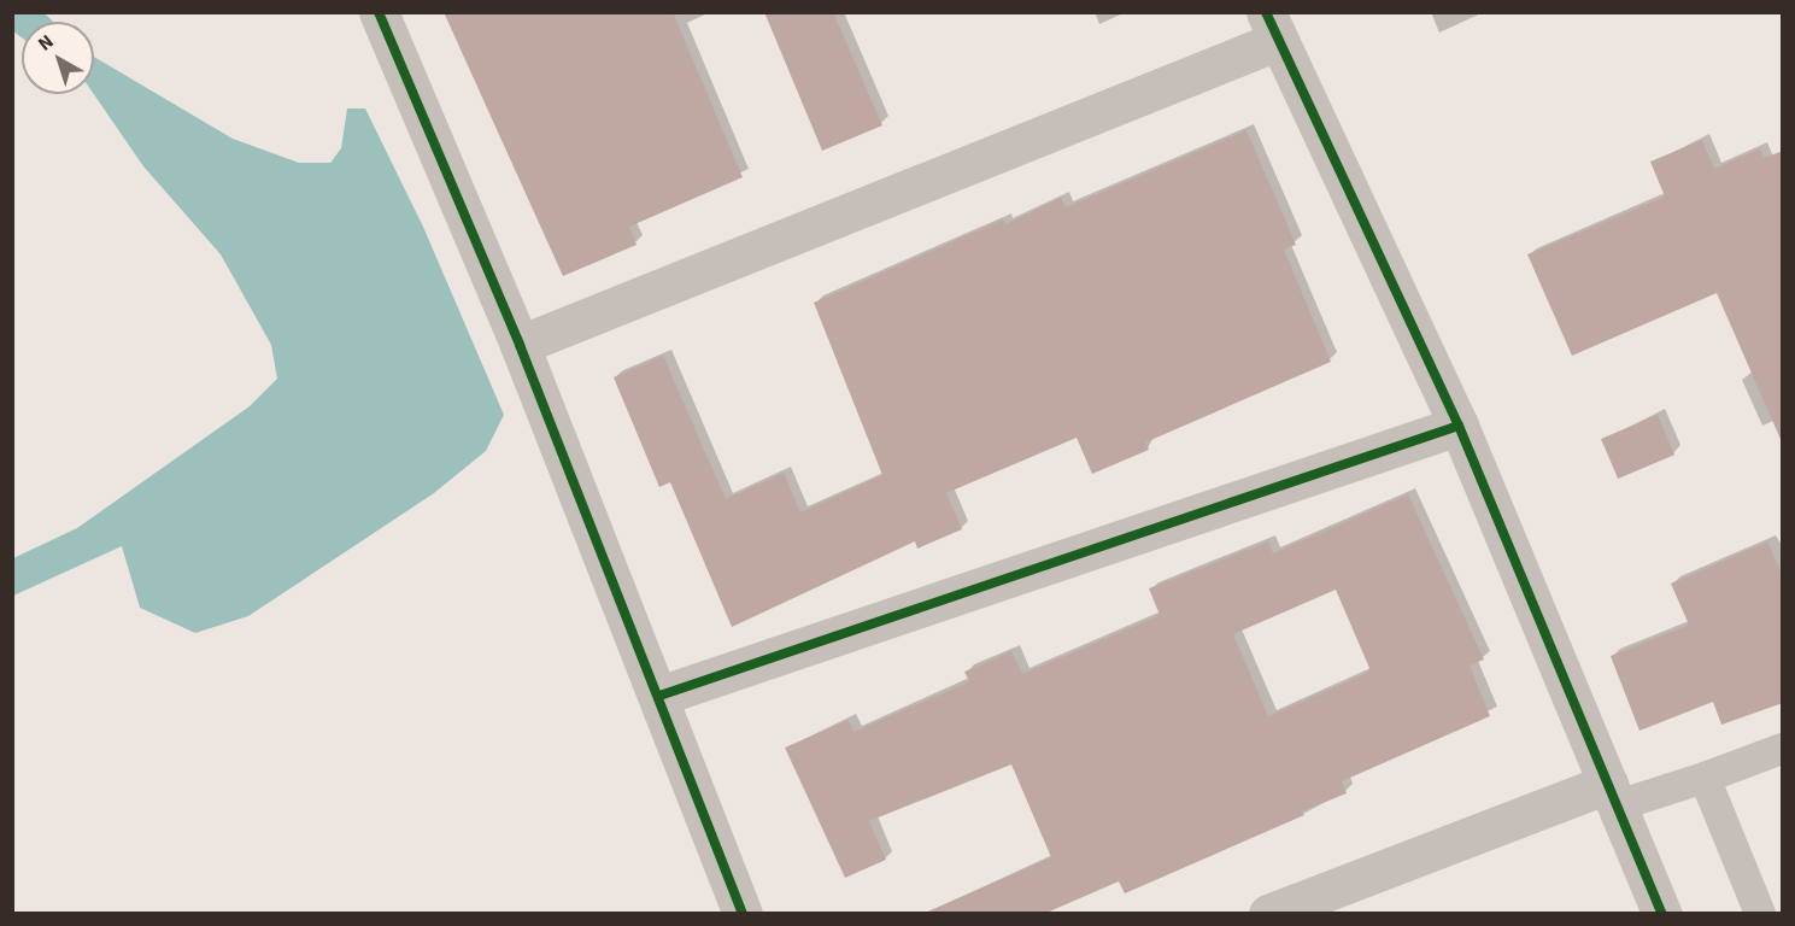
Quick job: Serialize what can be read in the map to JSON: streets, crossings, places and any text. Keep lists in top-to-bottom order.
{
  "north": "top left"
}
